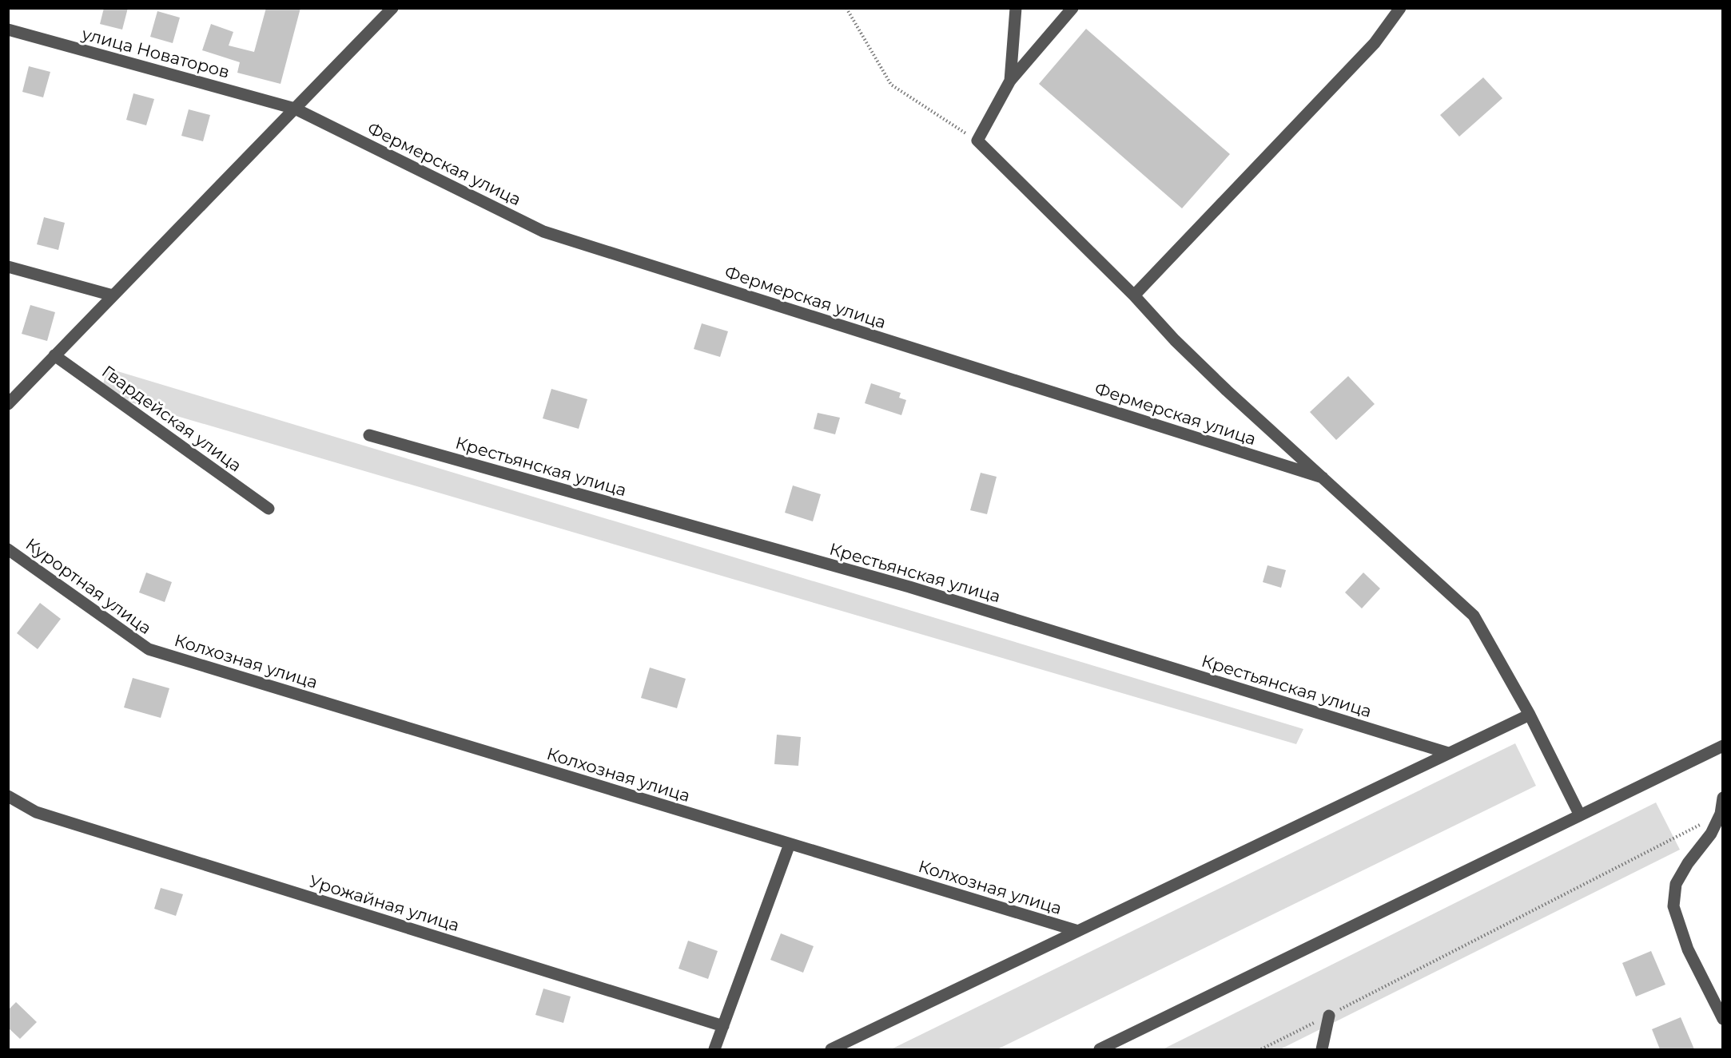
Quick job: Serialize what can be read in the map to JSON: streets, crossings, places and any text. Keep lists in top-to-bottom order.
{
  "streets": {
    "street": [
      "улица Новаторов",
      "Фермерская улица",
      "Гвардейская улица",
      "Крестьянская улица",
      "Курортная улица",
      "Колхозная улица",
      "Урожайная улица"
    ]
  },
  "crossings": [
    ["улица Новаторов", "Фермерская улица"],
    ["Курортная улица", "Колхозная улица"]
  ]
}
